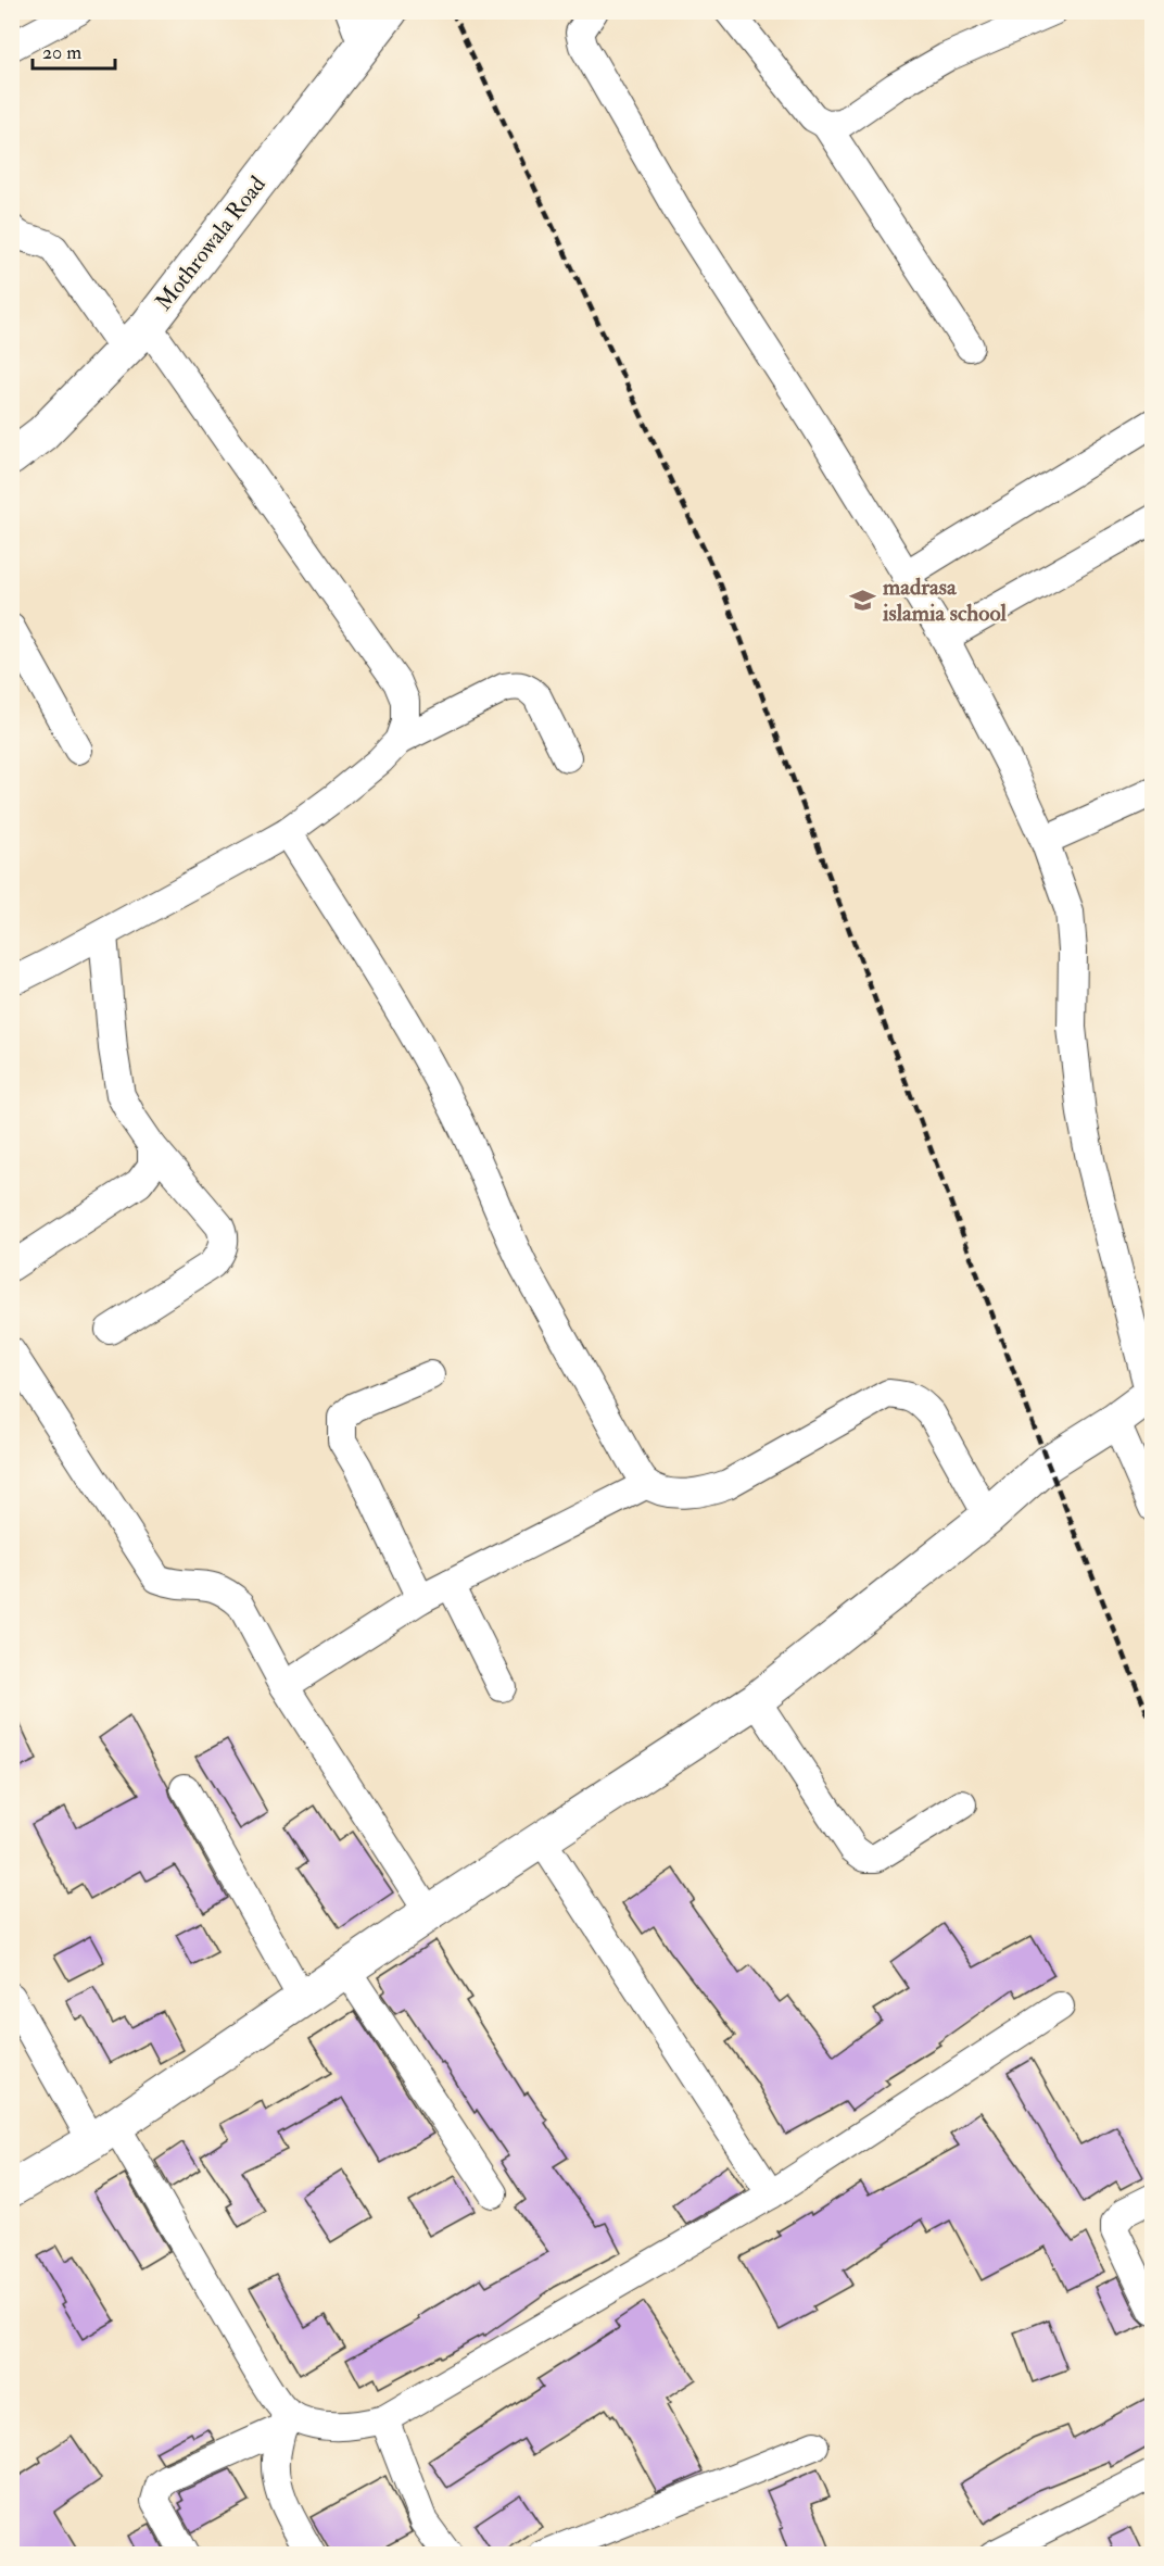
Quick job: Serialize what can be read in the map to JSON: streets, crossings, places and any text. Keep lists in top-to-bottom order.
{
  "streets": {
    "main road": ["Mothrowala Road"]
  },
  "places": {
    "school or university": ["madrasa islamia school"]
  },
  "scale_bar": "20 m"
}
